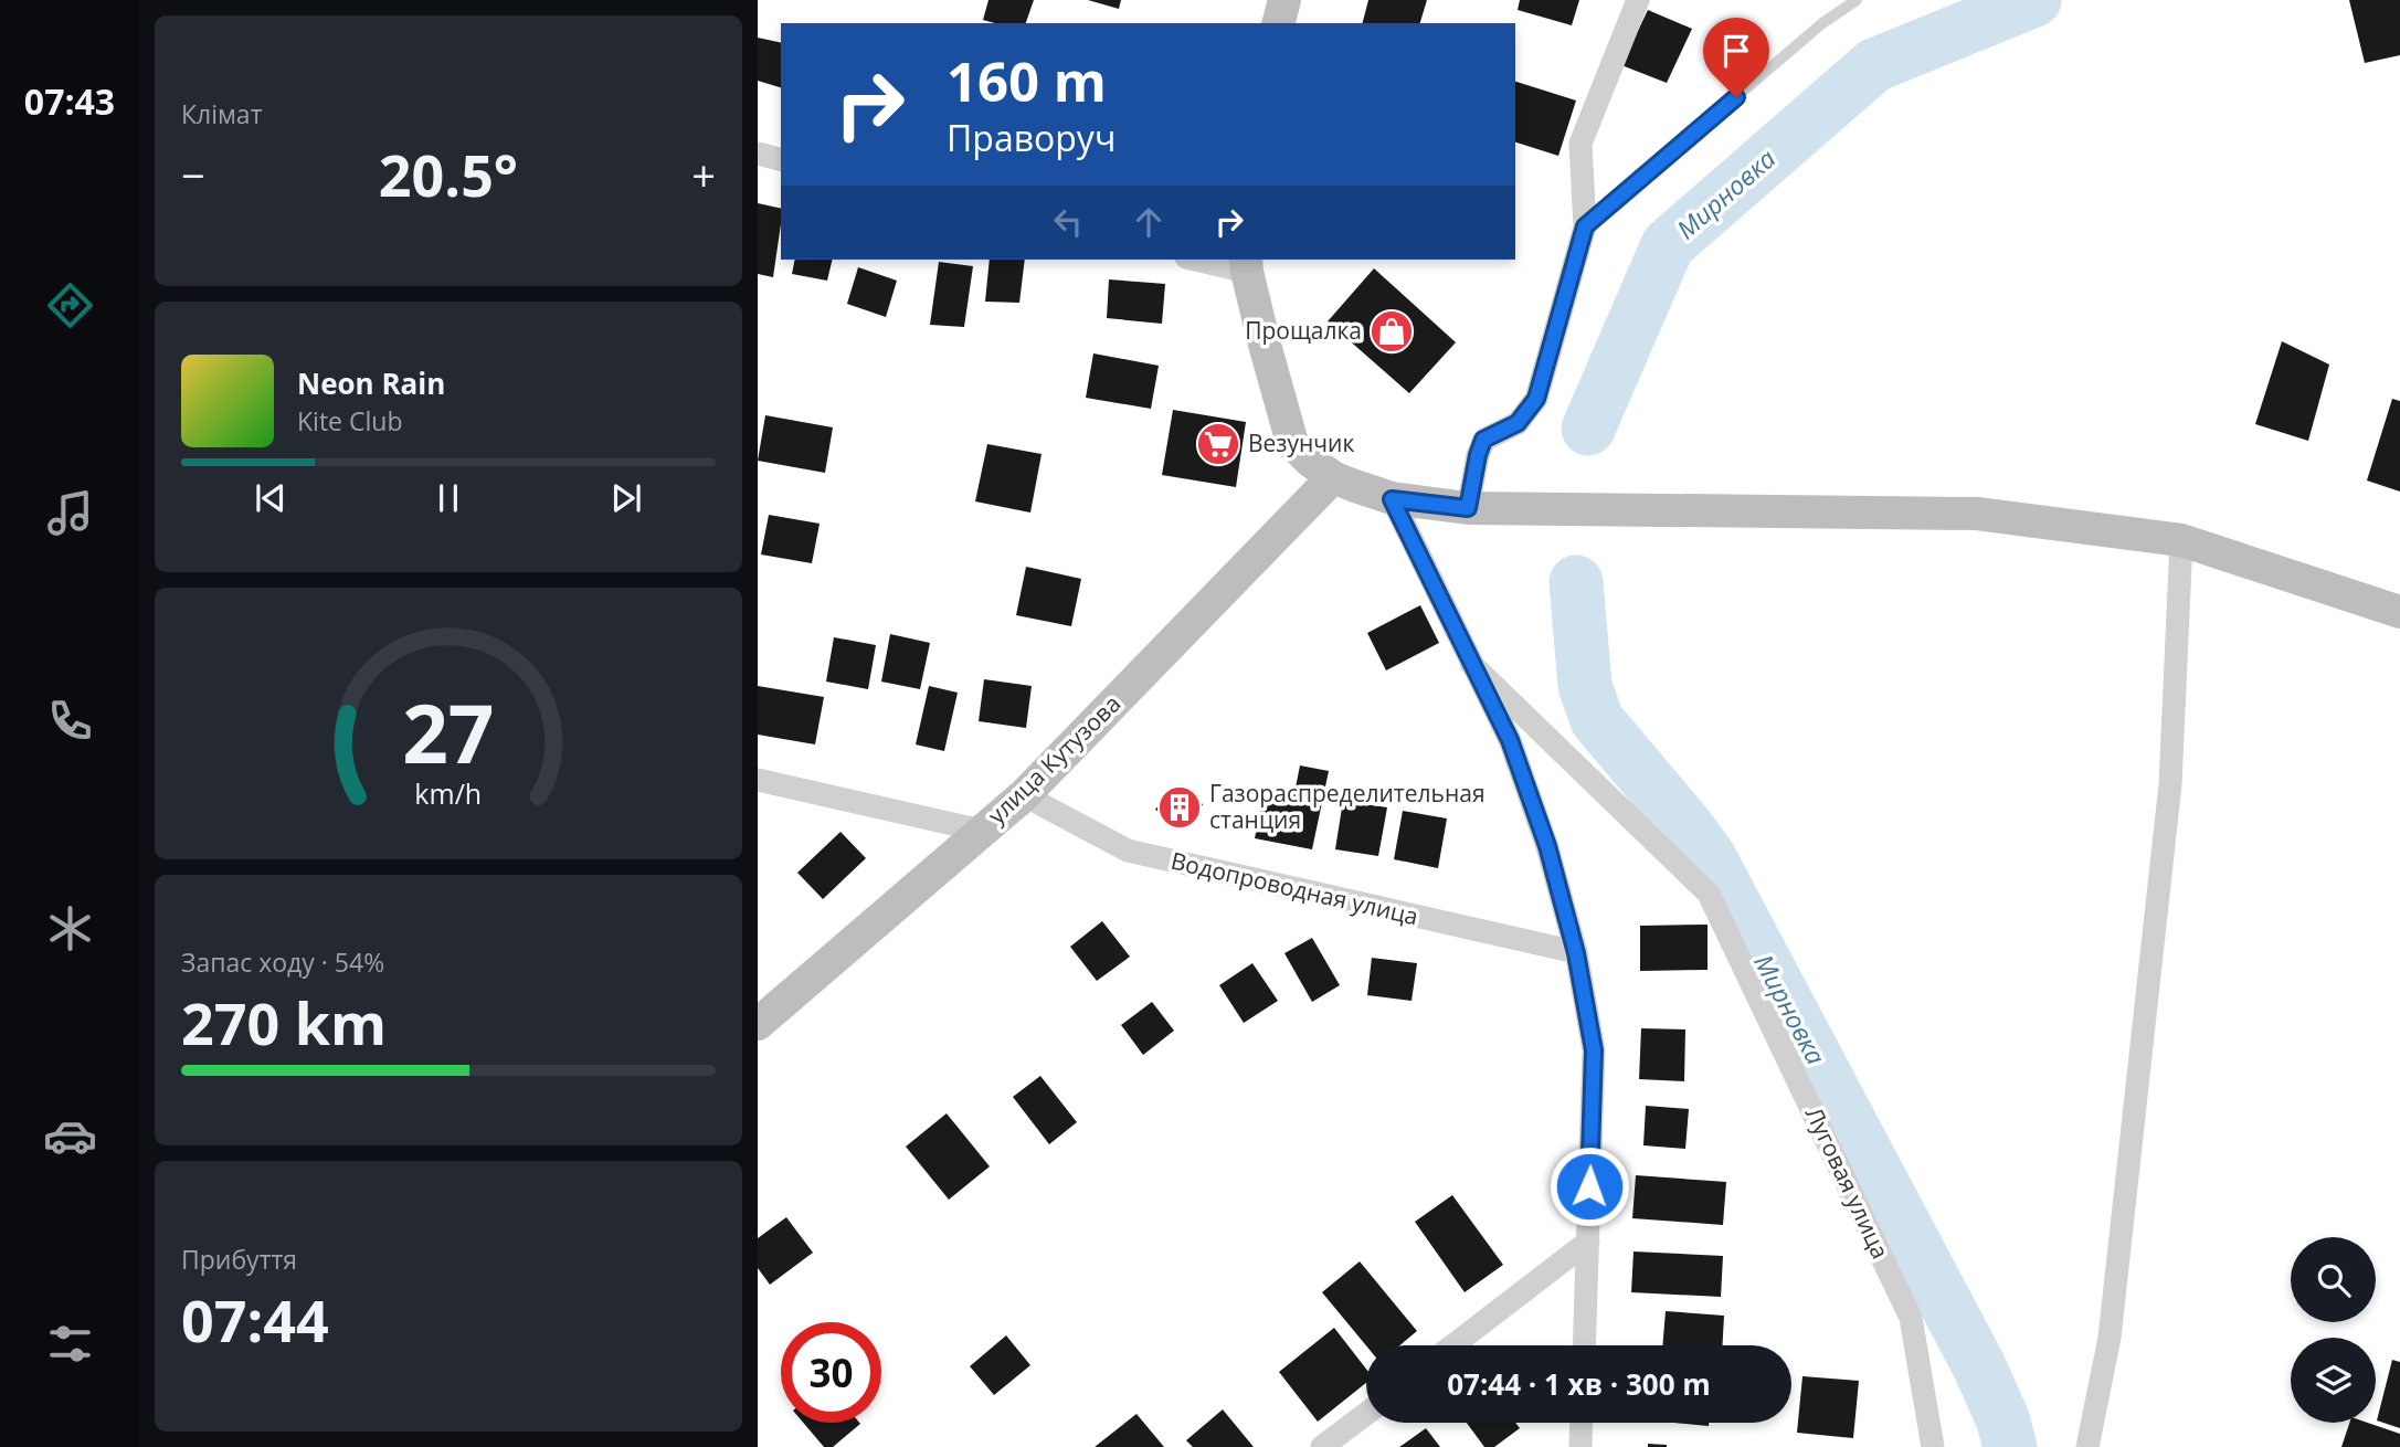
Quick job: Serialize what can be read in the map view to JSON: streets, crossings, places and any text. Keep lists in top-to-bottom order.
{
  "streets": {
    "main road": ["улица Кутузова"],
    "street": ["Водопроводная улица", "Луговая улица"]
  },
  "crossings": [
    ["улица Кутузова", "Водопроводная улица"]
  ],
  "water": ["Мирновка"],
  "places": {
    "shop": ["Прощалка"],
    "supermarket": ["Везунчик"],
    "building": ["Газораспределительная станция"]
  },
  "page": {
    "tabs": "07:43",
    "tile": [
      "Клімат",
      ["Запас ходу · 54%", "270 km"],
      ["Прибуття", "07:44"]
    ],
    "turn": ["160 m", "Праворуч"],
    "heat": ["−", "20.5°", "+"],
    "song": ["Neon Rain", "Kite Club"],
    "limit": "30",
    "trip": "07:44 · 1 хв · 300 m",
    "gauge": ["27", "km/h"]
  }
}
